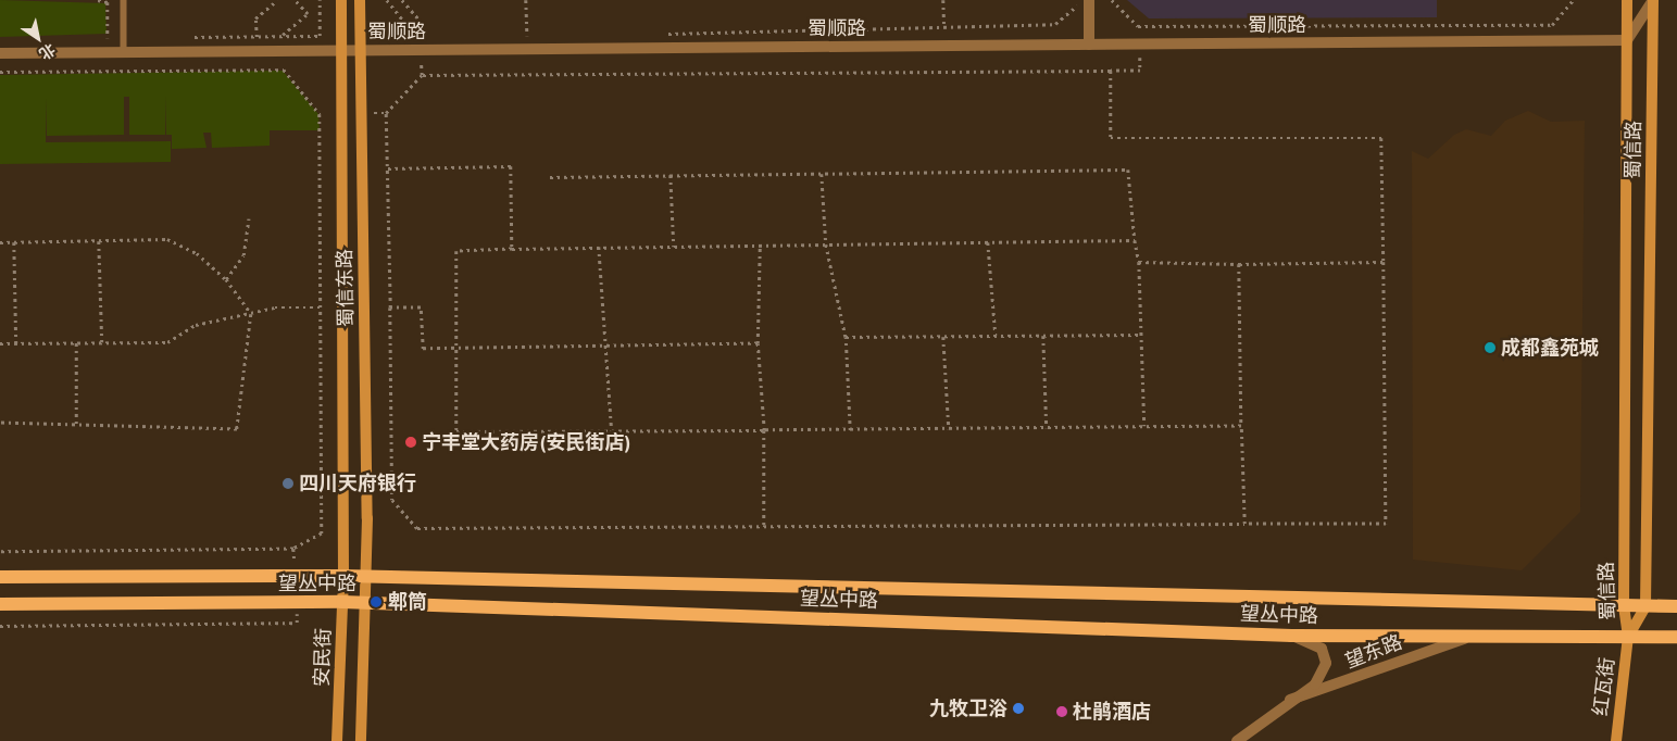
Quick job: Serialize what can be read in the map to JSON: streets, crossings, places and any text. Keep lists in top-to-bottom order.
{
  "streets": {
    "main road": [
      "蜀信路",
      "蜀信东路",
      "望丛中路",
      "安民街",
      "红瓦街"
    ],
    "street": ["蜀顺路", "望东路"]
  },
  "crossings": [
    ["蜀顺路", "蜀信路"],
    ["蜀顺路", "蜀信东路"],
    ["蜀信路", "望丛中路"],
    ["蜀信路", "红瓦街"],
    ["蜀信东路", "望丛中路"],
    ["蜀信东路", "安民街"],
    ["望丛中路", "望东路"],
    ["望丛中路", "安民街"],
    ["望丛中路", "红瓦街"]
  ],
  "places": [
    "成都鑫苑城",
    "宁丰堂大药房(安民街店)",
    "四川天府银行",
    "郫筒",
    "九牧卫浴",
    "杜鹃酒店"
  ],
  "north": "bottom right"
}
